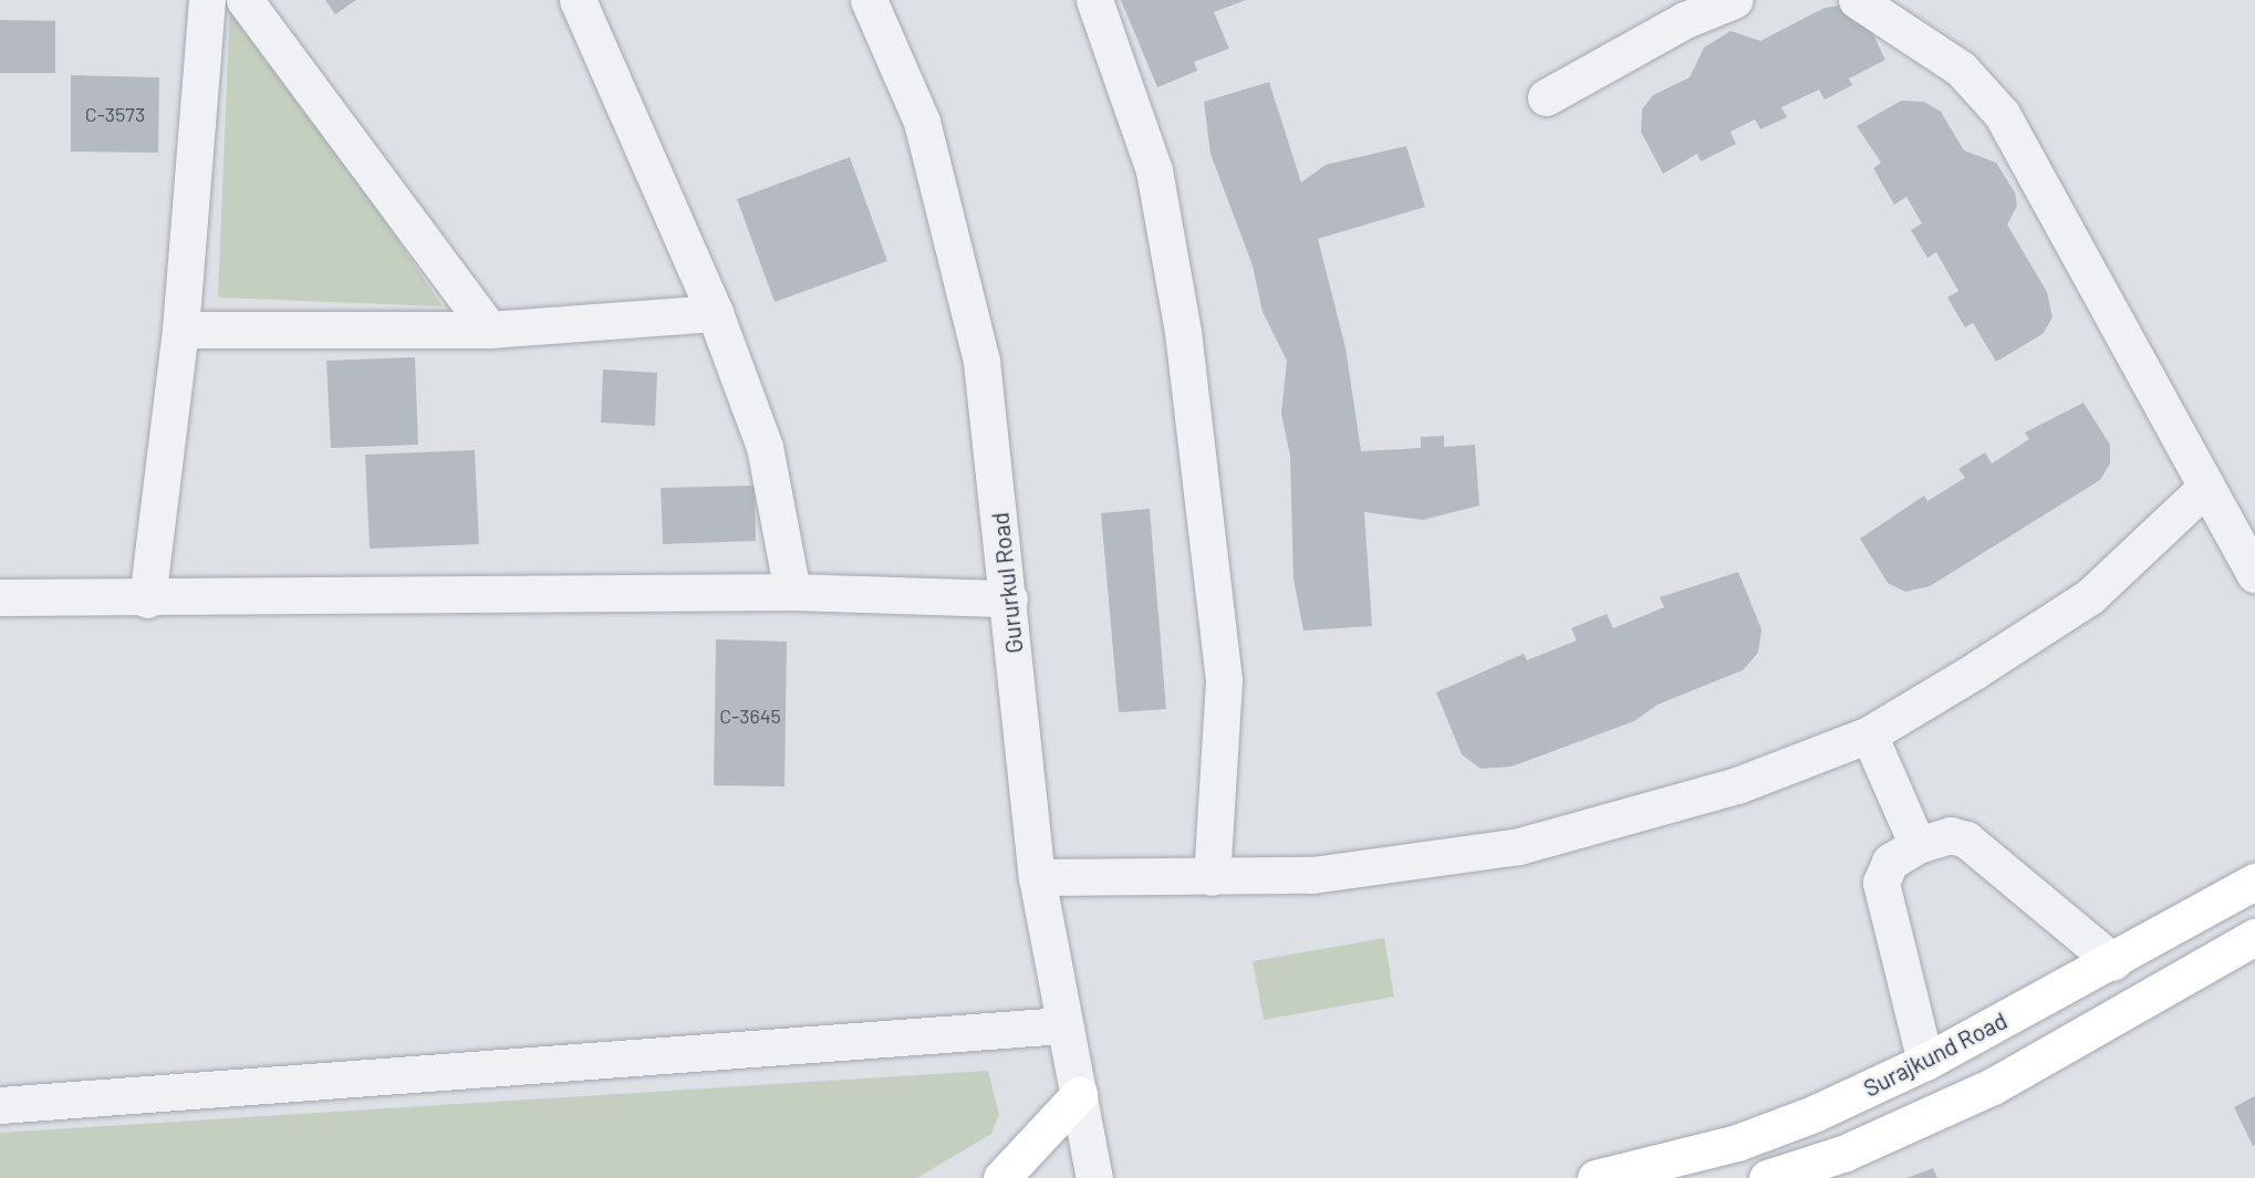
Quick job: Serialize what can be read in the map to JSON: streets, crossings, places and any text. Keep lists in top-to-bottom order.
{
  "streets": {
    "main road": ["Surajkund Road"],
    "street": ["Gururkul Road"]
  },
  "house_numbers": ["C-3573", "C-3645"]
}
